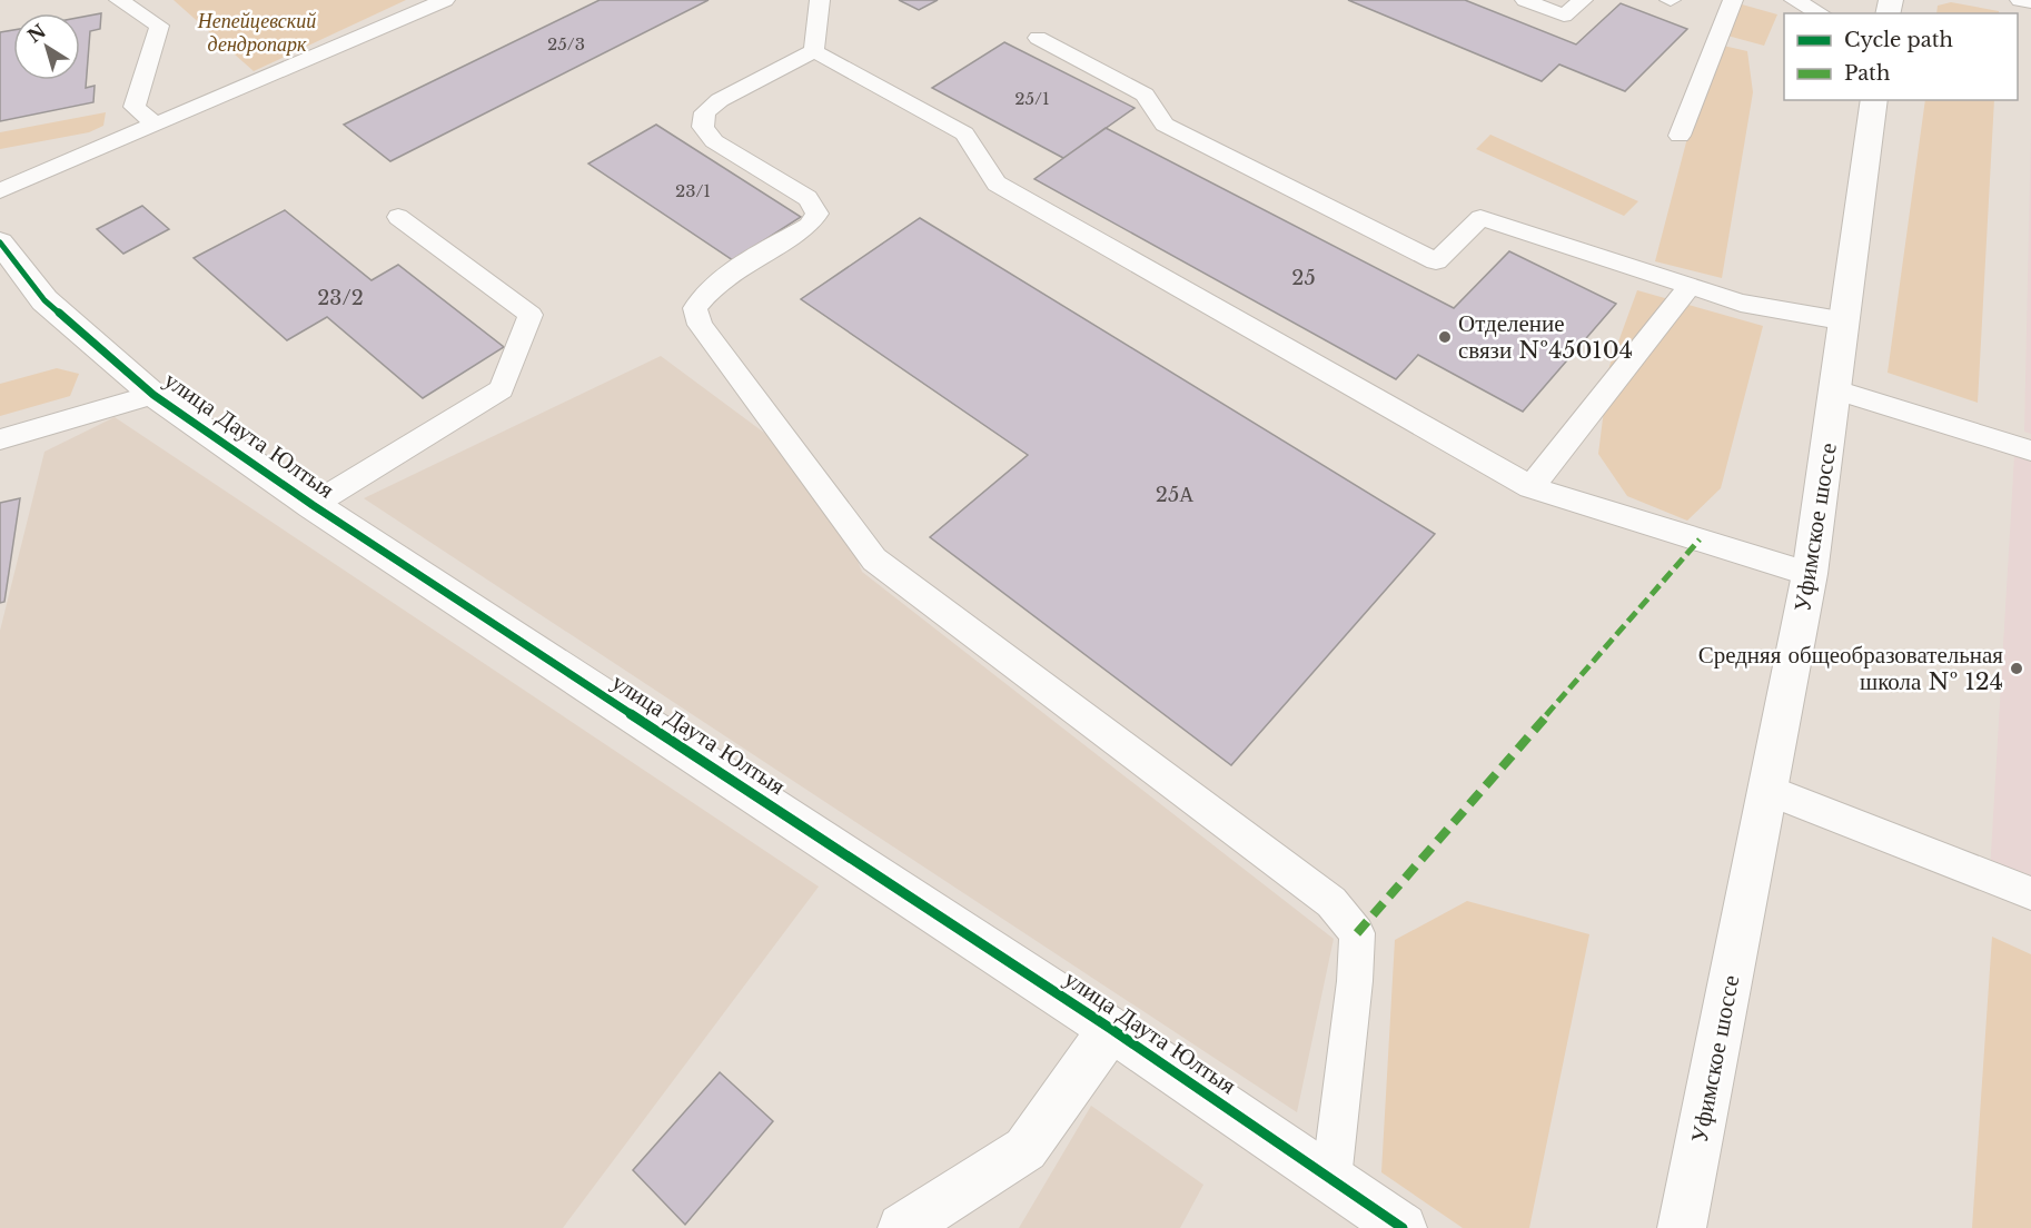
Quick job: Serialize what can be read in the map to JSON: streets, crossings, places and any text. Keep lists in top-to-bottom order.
{
  "streets": {
    "street": ["улица Даута Юлтыя", "Уфимское шоссе"]
  },
  "parks": ["Непейцевский дендропарк"],
  "places": ["Отделение связи №450104", "Средняя общеобразовательная школа № 124"],
  "house_numbers": [
    "25/3",
    "25/1",
    "23/1",
    "25",
    "23/2",
    "25А"
  ],
  "legend": ["Cycle path", "Path"],
  "north": "top left"
}
